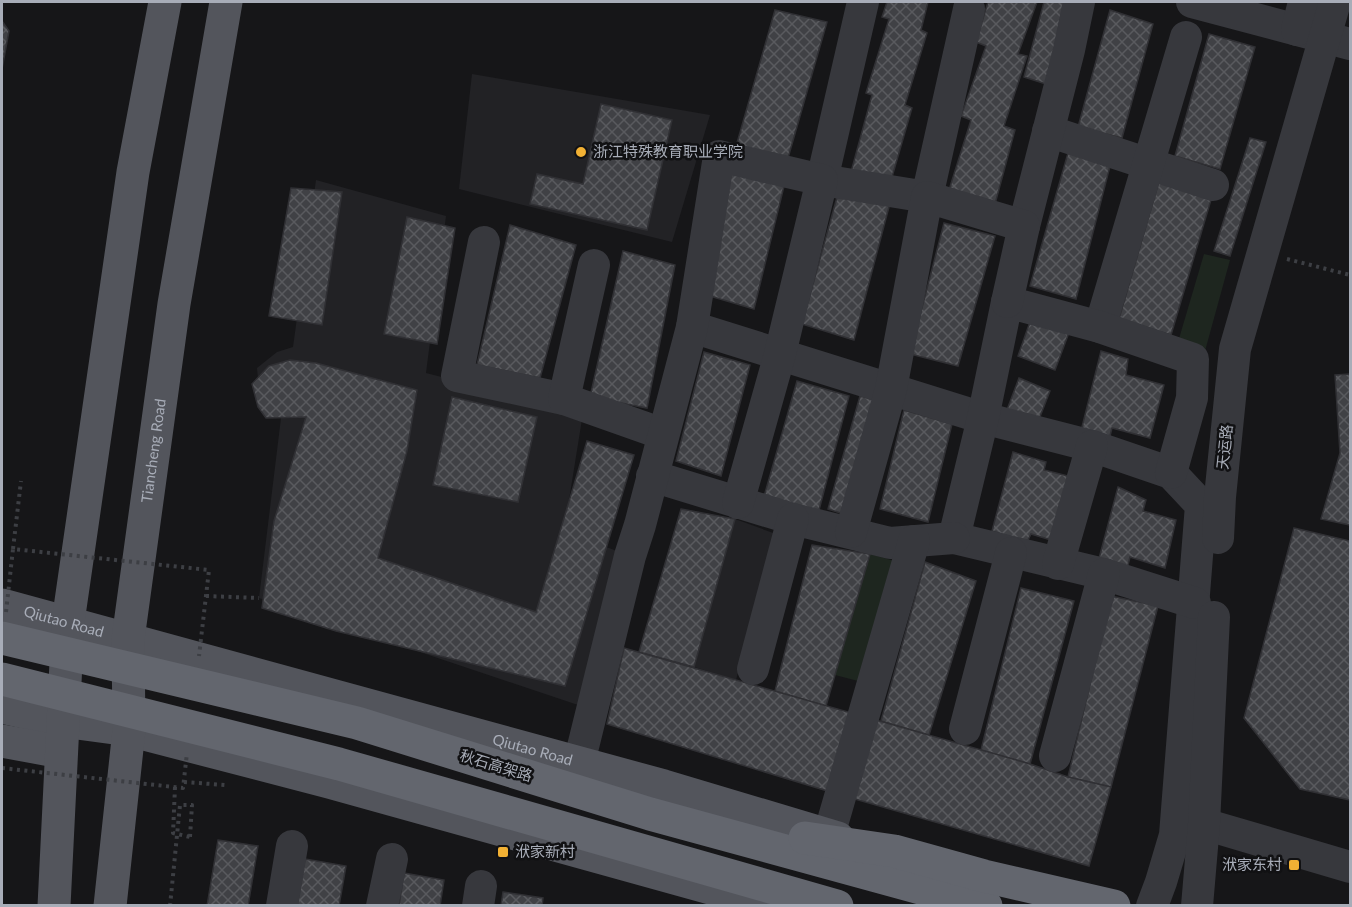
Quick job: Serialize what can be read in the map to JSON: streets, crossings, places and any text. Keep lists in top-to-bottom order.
{
  "streets": {
    "highway": ["秋石高架路"],
    "main road": ["Tiancheng Road", "Qiutao Road"],
    "street": ["天运路"]
  },
  "crossings": [
    ["Tiancheng Road", "Qiutao Road"]
  ],
  "places": {
    "other": ["浙江特殊教育职业学院"],
    "transit": ["洑家新村", "洑家东村"]
  }
}
